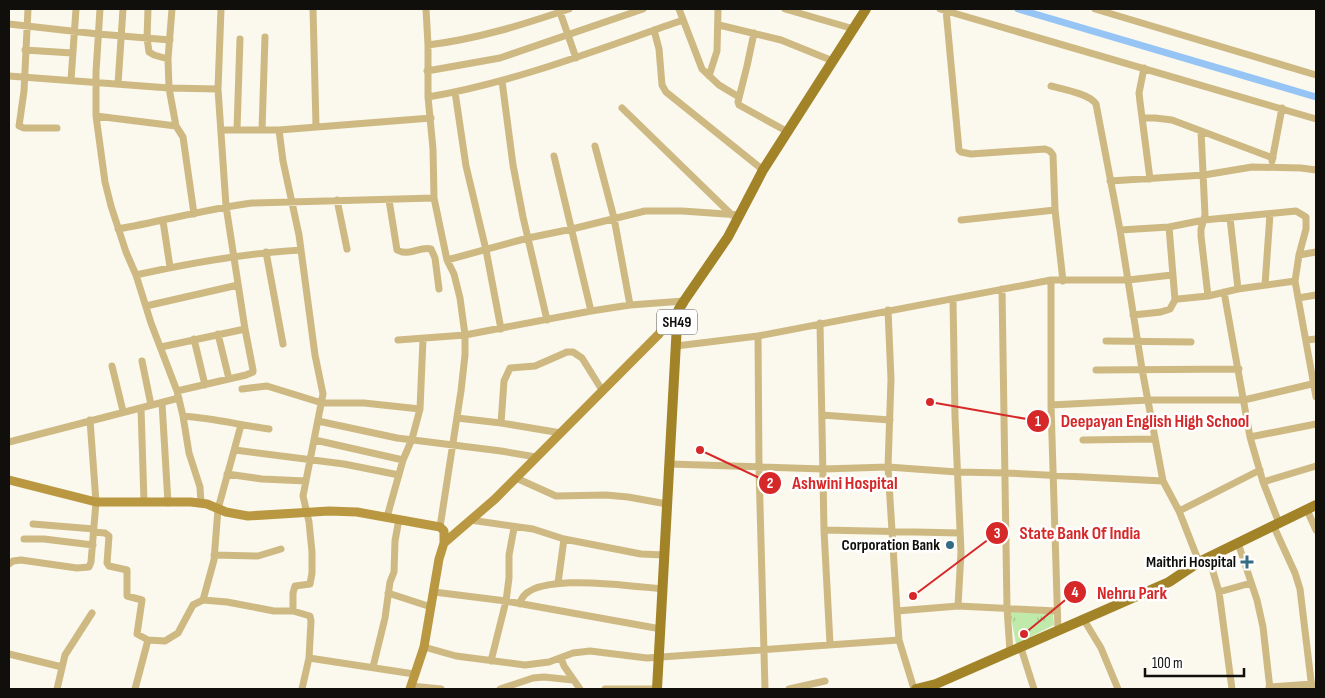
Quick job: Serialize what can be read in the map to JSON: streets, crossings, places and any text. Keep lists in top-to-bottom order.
{
  "streets": {
    "main road": ["SH49"]
  },
  "places": {
    "other": [
      "Deepayan English High School",
      "Ashwini Hospital",
      "Corporation Bank",
      "State Bank Of India",
      "Nehru Park"
    ],
    "health": ["Maithri Hospital"]
  },
  "scale_bar": "100 m"
}
